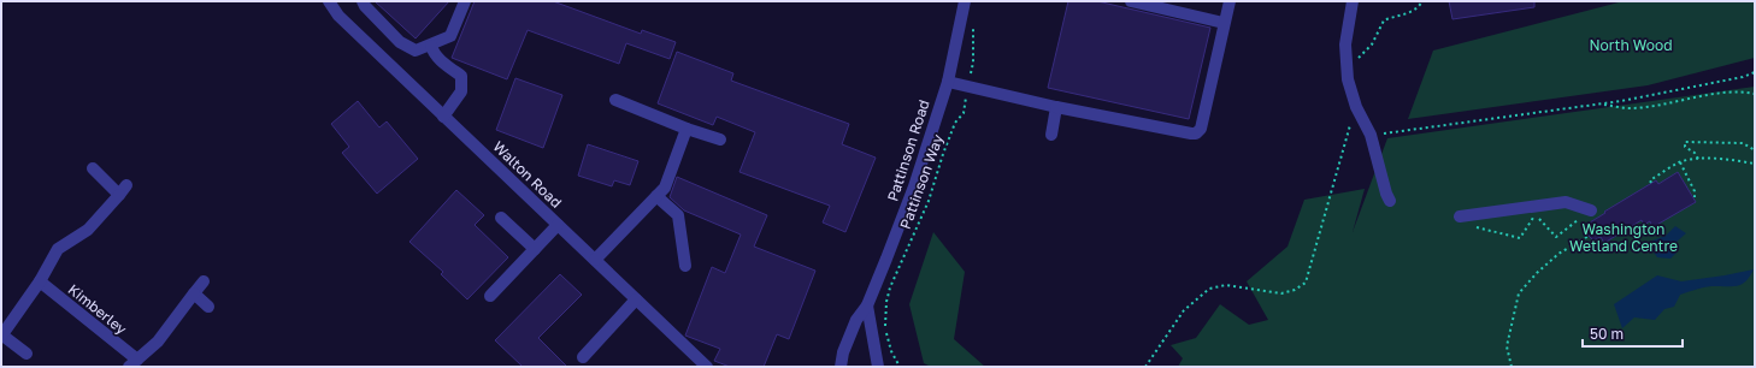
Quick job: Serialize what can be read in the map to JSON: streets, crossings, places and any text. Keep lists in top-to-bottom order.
{
  "streets": {
    "street": ["Pattinson Road", "Walton Road", "Kimberley"],
    "path": ["Pattinson Way"]
  },
  "parks": ["North Wood", "Washington Wetland Centre"],
  "scale_bar": "50 m"
}
